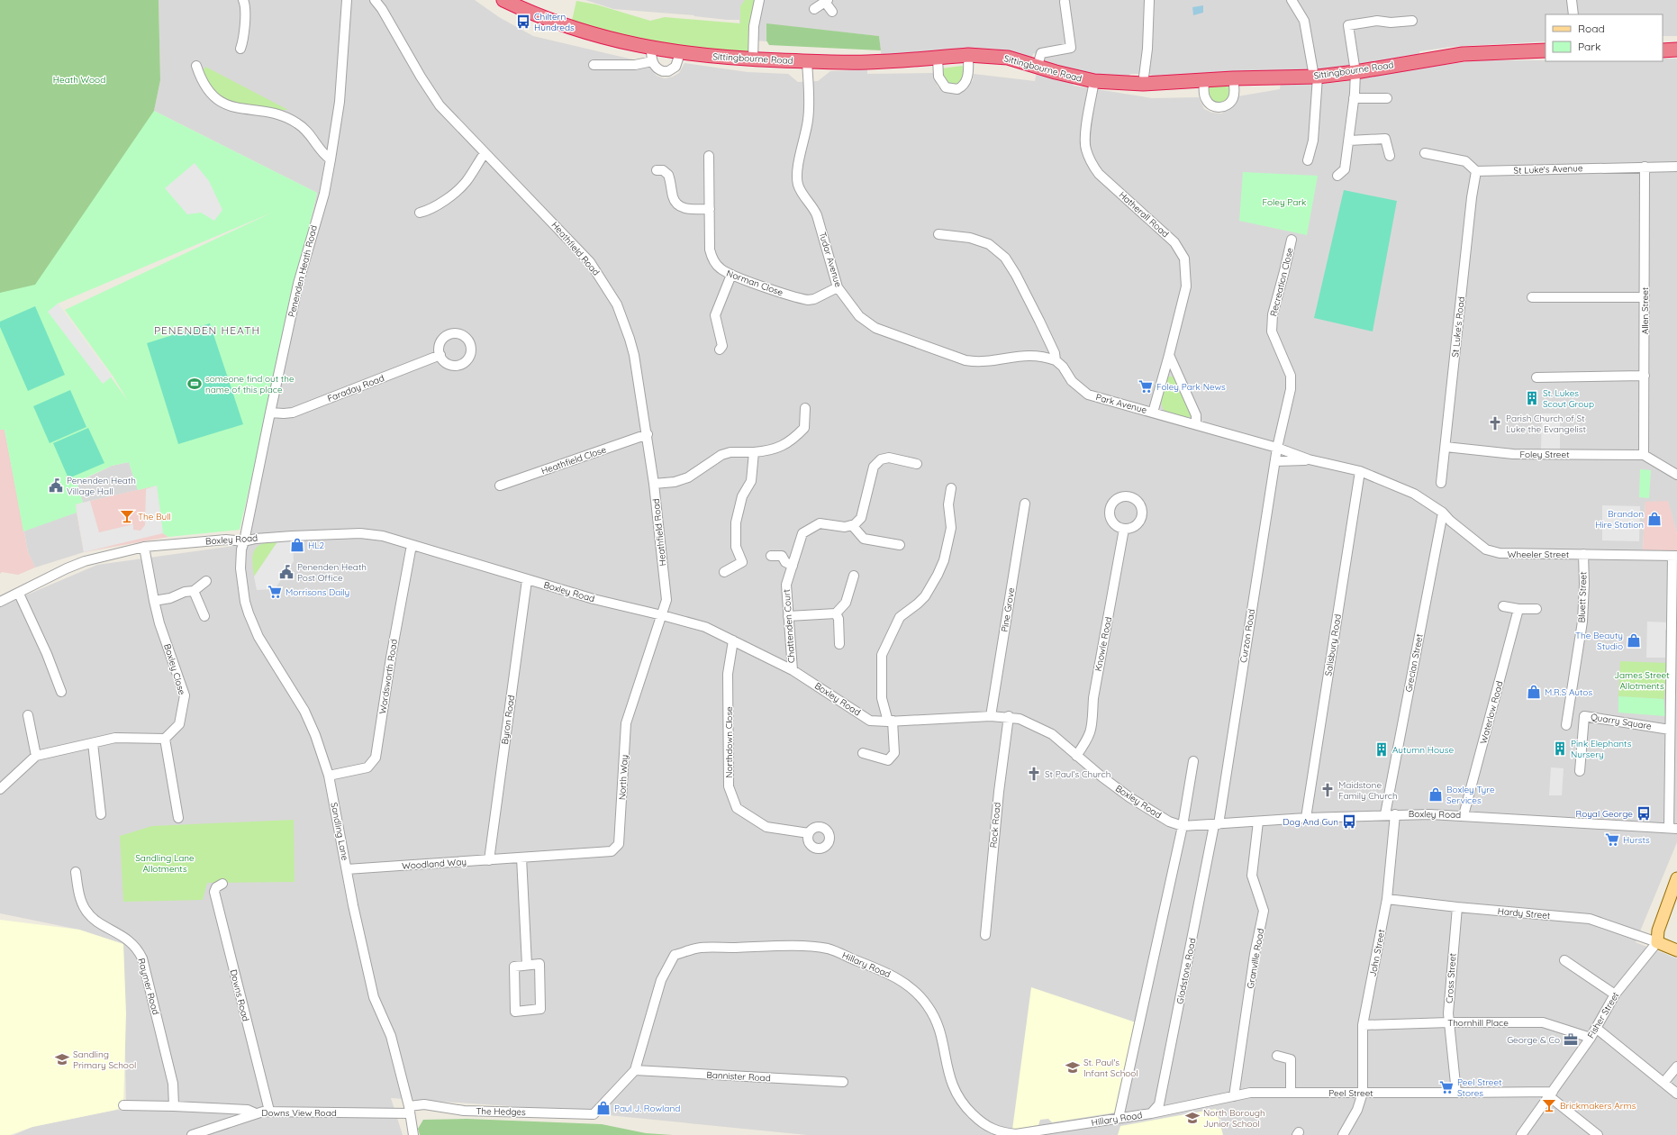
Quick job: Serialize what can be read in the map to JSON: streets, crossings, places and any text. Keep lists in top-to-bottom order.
{
  "streets": {
    "highway": ["Sittingbourne Road"],
    "street": [
      "St Luke's Avenue",
      "Hatherall Road",
      "Heathfield Road",
      "Tudor Avenue",
      "Penenden Heath Road",
      "Recreation Close",
      "Norman Close",
      "Allen Street",
      "St Luke's Road",
      "Faraday Road",
      "Park Avenue",
      "Foley Street",
      "Heathfield Close",
      "Boxley Road",
      "Wheeler Street",
      "Bluett Street",
      "Pine Grove",
      "Chattenden Court",
      "Curzon Road",
      "Knowle Road",
      "Salisbury Road",
      "Grecian Street",
      "Boxley Close",
      "Wordsworth Road",
      "Waterlow Road",
      "Byron Road",
      "Quarry Square",
      "Northdown Close",
      "North Way",
      "Rock Road",
      "Sandling Lane",
      "Woodland Way",
      "Hardy Street",
      "John Street",
      "Granville Road",
      "Hillary Road",
      "Gladstone Road",
      "Cross Street",
      "Raymer Road",
      "Downs Road",
      "Fisher Street",
      "Thornhill Place",
      "Bannister Road",
      "Peel Street",
      "The Hedges",
      "Downs View Road"
    ]
  },
  "crossings": [
    ["Sittingbourne Road", "Hatherall Road"],
    ["Sittingbourne Road", "Tudor Avenue"],
    ["St Luke's Avenue", "Allen Street"],
    ["St Luke's Avenue", "St Luke's Road"],
    ["Hatherall Road", "Park Avenue"],
    ["Heathfield Road", "Heathfield Close"],
    ["Heathfield Road", "Boxley Road"],
    ["Heathfield Road", "North Way"],
    ["Tudor Avenue", "Norman Close"],
    ["Tudor Avenue", "Park Avenue"],
    ["Penenden Heath Road", "Faraday Road"],
    ["Penenden Heath Road", "Boxley Road"],
    ["Penenden Heath Road", "Sandling Lane"],
    ["Recreation Close", "Park Avenue"],
    ["Recreation Close", "Curzon Road"],
    ["Allen Street", "Foley Street"],
    ["St Luke's Road", "Foley Street"],
    ["Park Avenue", "Wheeler Street"],
    ["Park Avenue", "Curzon Road"],
    ["Park Avenue", "Salisbury Road"],
    ["Boxley Road", "Pine Grove"],
    ["Boxley Road", "Chattenden Court"],
    ["Boxley Road", "Curzon Road"],
    ["Boxley Road", "Knowle Road"],
    ["Boxley Road", "Salisbury Road"],
    ["Boxley Road", "Grecian Street"],
    ["Boxley Road", "Boxley Close"],
    ["Boxley Road", "Wordsworth Road"],
    ["Boxley Road", "Waterlow Road"],
    ["Boxley Road", "Byron Road"],
    ["Boxley Road", "Northdown Close"],
    ["Boxley Road", "North Way"],
    ["Boxley Road", "Rock Road"],
    ["Boxley Road", "Sandling Lane"],
    ["Boxley Road", "John Street"],
    ["Boxley Road", "Granville Road"],
    ["Boxley Road", "Gladstone Road"],
    ["Wheeler Street", "Bluett Street"],
    ["Wheeler Street", "Salisbury Road"],
    ["Wheeler Street", "Grecian Street"],
    ["Curzon Road", "Gladstone Road"],
    ["Grecian Street", "John Street"],
    ["Wordsworth Road", "Sandling Lane"],
    ["Byron Road", "Woodland Way"],
    ["North Way", "Woodland Way"],
    ["Sandling Lane", "Woodland Way"],
    ["Sandling Lane", "The Hedges"],
    ["Sandling Lane", "Downs View Road"],
    ["Hardy Street", "John Street"],
    ["Hardy Street", "Cross Street"],
    ["Hardy Street", "Fisher Street"],
    ["John Street", "Thornhill Place"],
    ["John Street", "Peel Street"],
    ["Granville Road", "Peel Street"],
    ["Hillary Road", "Gladstone Road"],
    ["Hillary Road", "Bannister Road"],
    ["Hillary Road", "Peel Street"],
    ["Hillary Road", "The Hedges"],
    ["Gladstone Road", "Peel Street"],
    ["Cross Street", "Thornhill Place"],
    ["Cross Street", "Peel Street"],
    ["Downs Road", "Downs View Road"],
    ["Fisher Street", "Thornhill Place"],
    ["Fisher Street", "Peel Street"],
    ["The Hedges", "Downs View Road"]
  ],
  "districts": ["PENENDEN HEATH"],
  "parks": [
    "Heath Wood",
    "Foley Park",
    "James Street Allotments",
    "Sandling Lane Allotments"
  ],
  "places": {
    "bus stop": ["Chiltern Hundreds", "Royal George", "Dog And Gun"],
    "sports": ["someone find out the name of this place"],
    "supermarket": [
      "Foley Park News",
      "Morrisons Daily",
      "Hursts",
      "Peel Street Stores"
    ],
    "building": ["St. Lukes Scout Group", "Pink Elephants Nursery", "Autumn House"],
    "church": ["Parish Church of St Luke the Evangelist", "St Paul's Church", "Maidstone Family Church"],
    "public building": ["Penenden Heath Village Hall", "Penenden Heath Post Office"],
    "bar": ["The Bull", "Brickmakers Arms"],
    "shop": [
      "Brandon Hire Station",
      "HL2",
      "The Beauty Studio",
      "M.R.S Autos",
      "Boxley Tyre Services",
      "Paul J. Rowland"
    ],
    "office": ["George & Co"],
    "school or university": ["Sandling Primary School", "St. Paul's Infant School", "North Borough Junior School"]
  },
  "legend": ["Road", "Park"]
}
